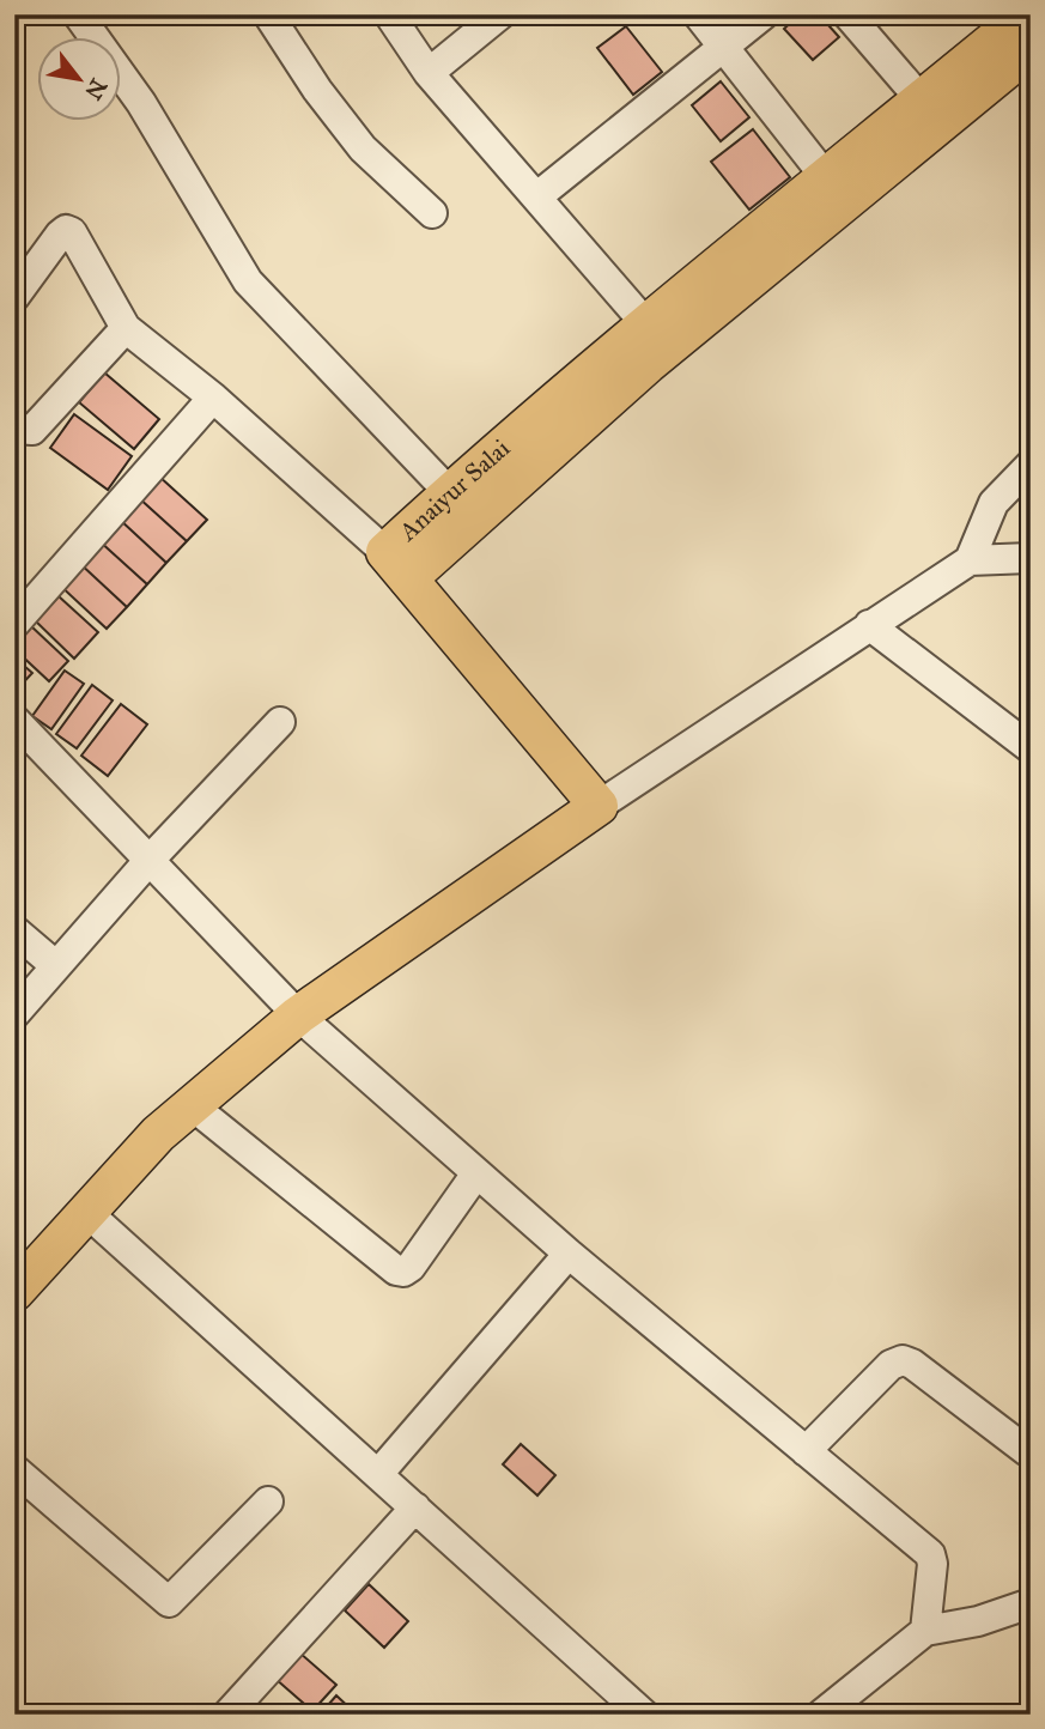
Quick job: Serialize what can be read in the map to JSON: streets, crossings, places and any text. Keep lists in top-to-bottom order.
{
  "streets": {
    "main road": ["Anaiyur Salai"]
  },
  "north": "bottom right"
}
